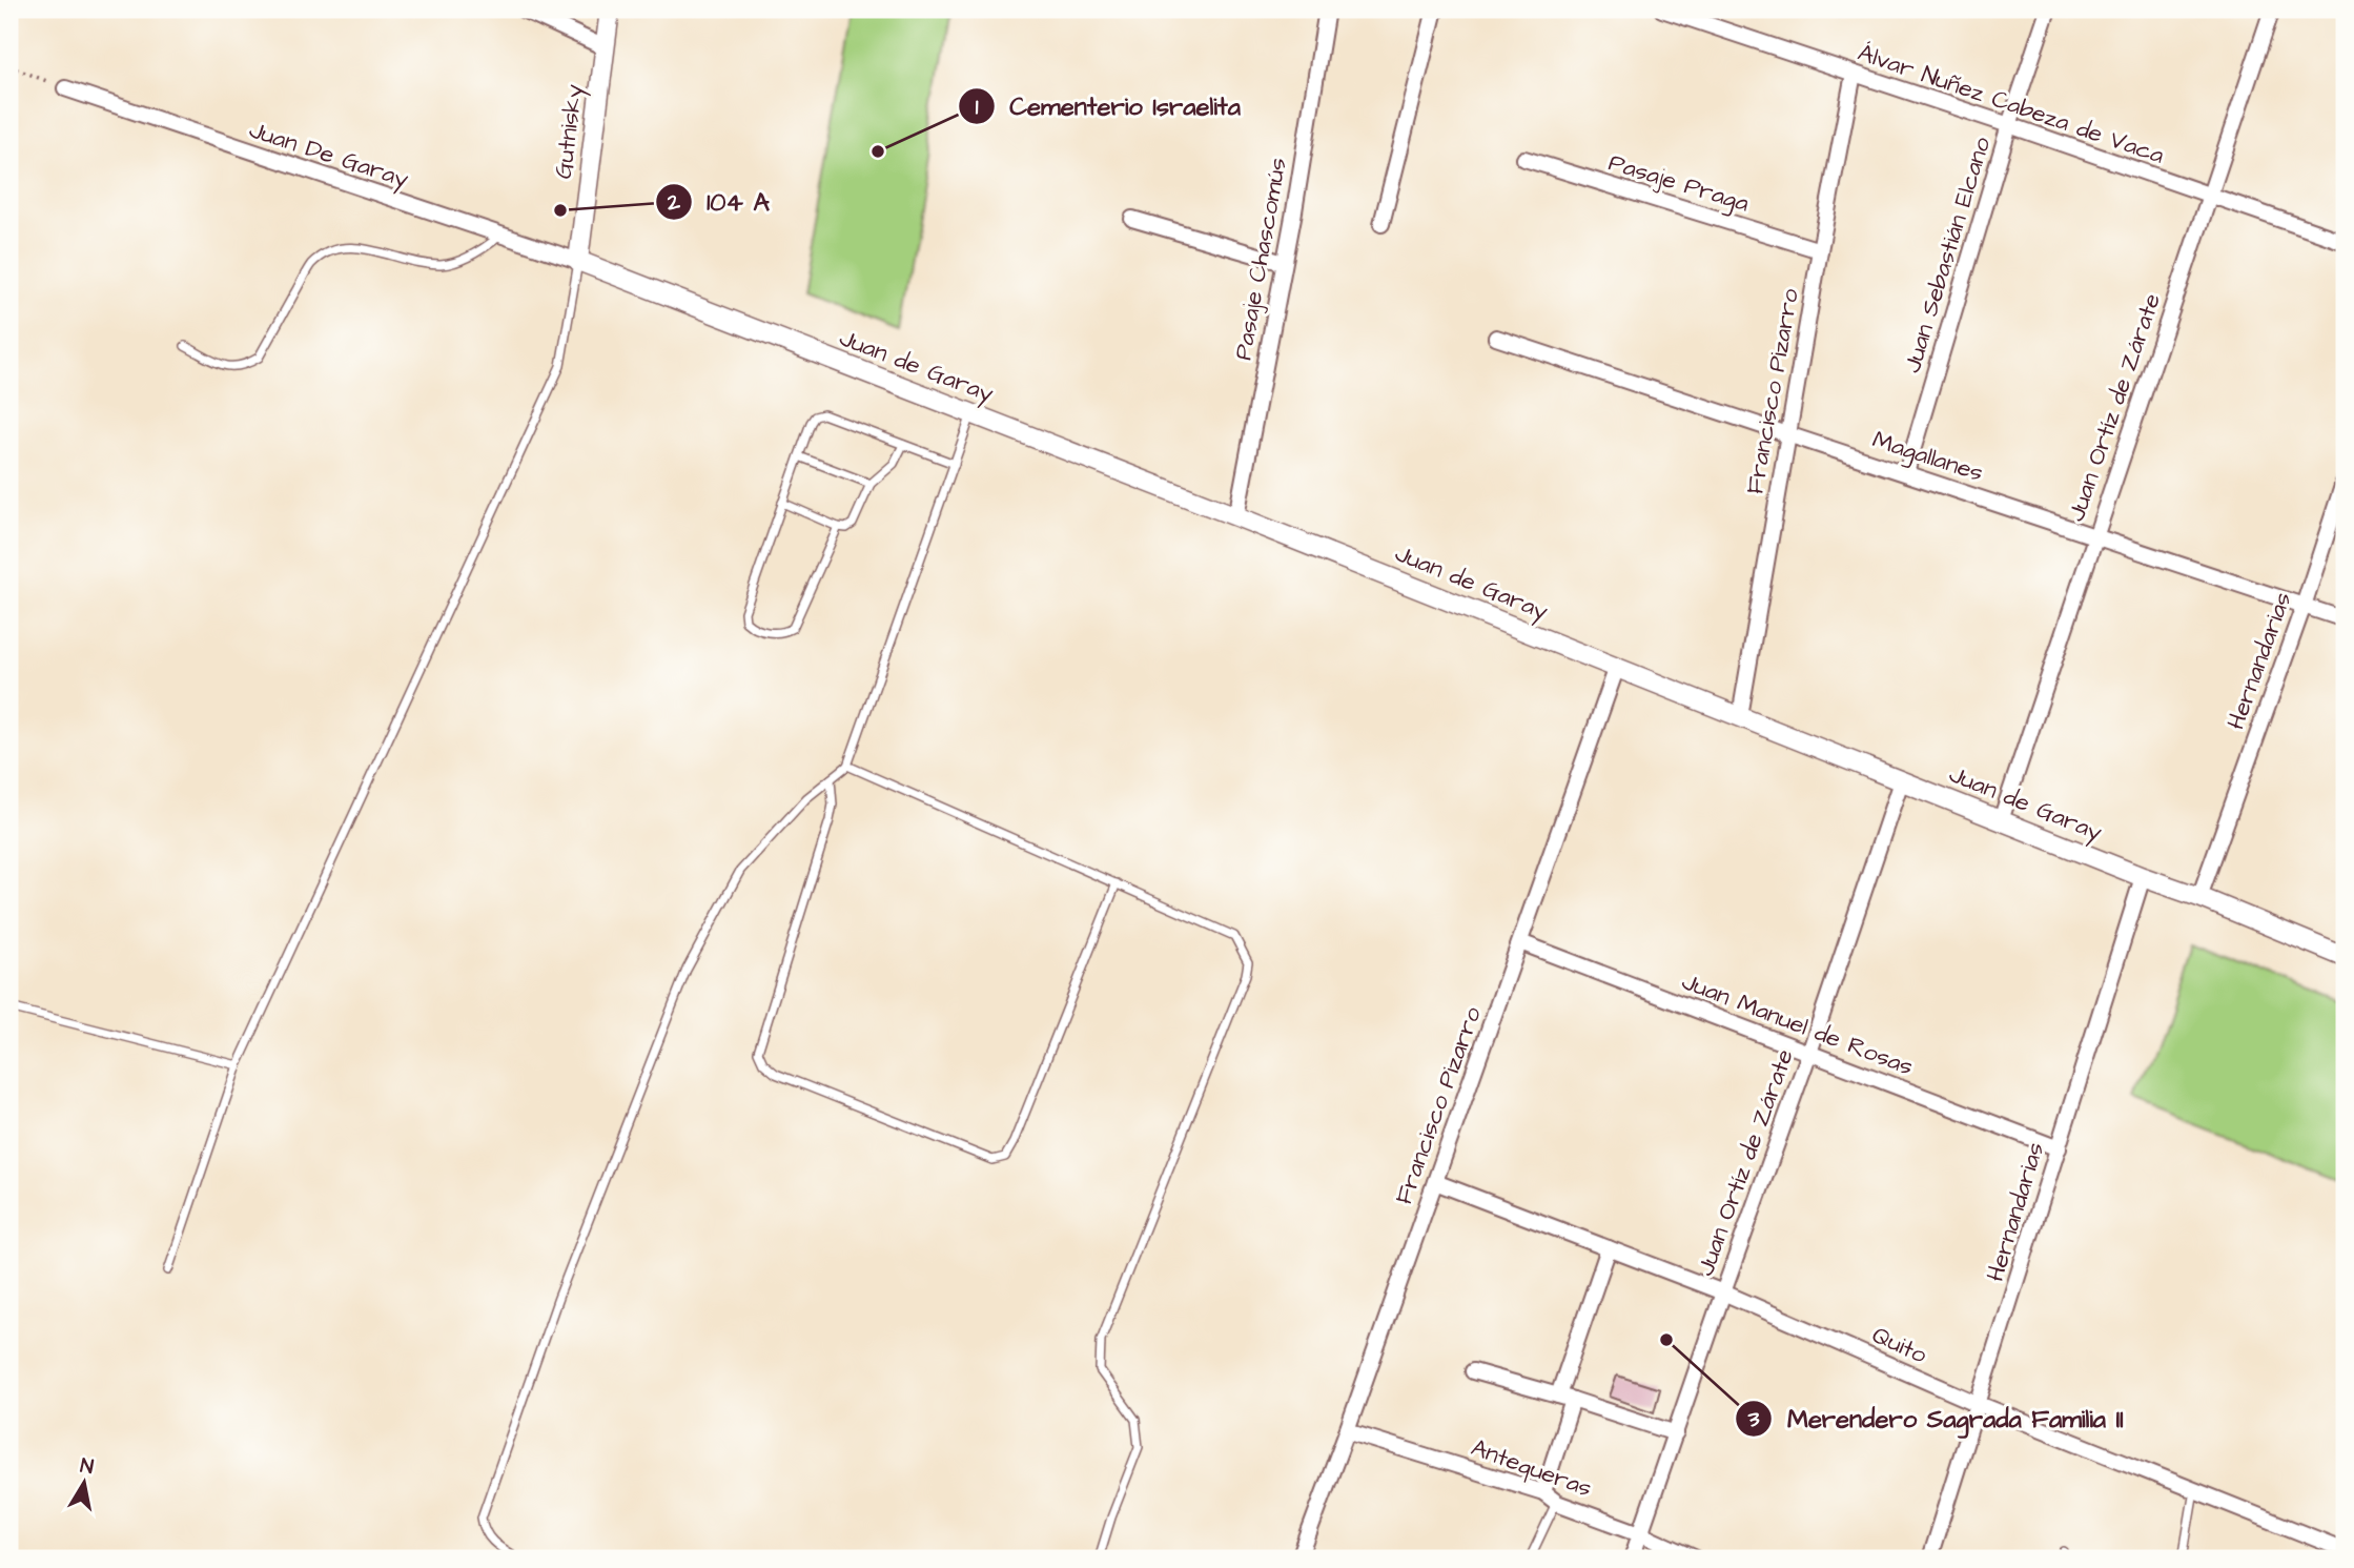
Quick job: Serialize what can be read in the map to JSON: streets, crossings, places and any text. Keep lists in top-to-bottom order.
{
  "streets": {
    "street": [
      "Álvar Nuñez Cabeza de Vaca",
      "Gutnisky",
      "Juan De Garay",
      "Pasaje Praga",
      "Juan Sebastián Elcano",
      "Pasaje Chascomús",
      "Juan de Garay",
      "Francisco Pizarro",
      "Juan Ortíz de Zárate",
      "Magallanes",
      "Hernandarias",
      "Juan Manuel de Rosas",
      "Quito",
      "Antequeras"
    ]
  },
  "crossings": [
    ["Álvar Nuñez Cabeza de Vaca", "Juan Sebastián Elcano"],
    ["Álvar Nuñez Cabeza de Vaca", "Francisco Pizarro"],
    ["Álvar Nuñez Cabeza de Vaca", "Juan Ortíz de Zárate"],
    ["Gutnisky", "Juan De Garay"],
    ["Gutnisky", "Juan de Garay"],
    ["Juan De Garay", "Juan de Garay"],
    ["Pasaje Praga", "Francisco Pizarro"],
    ["Juan Sebastián Elcano", "Magallanes"],
    ["Pasaje Chascomús", "Juan de Garay"],
    ["Juan de Garay", "Francisco Pizarro"],
    ["Juan de Garay", "Juan Ortíz de Zárate"],
    ["Juan de Garay", "Hernandarias"],
    ["Francisco Pizarro", "Magallanes"],
    ["Francisco Pizarro", "Juan Manuel de Rosas"],
    ["Francisco Pizarro", "Quito"],
    ["Francisco Pizarro", "Antequeras"],
    ["Juan Ortíz de Zárate", "Magallanes"],
    ["Juan Ortíz de Zárate", "Juan Manuel de Rosas"],
    ["Juan Ortíz de Zárate", "Quito"],
    ["Juan Ortíz de Zárate", "Antequeras"],
    ["Magallanes", "Hernandarias"],
    ["Hernandarias", "Juan Manuel de Rosas"],
    ["Hernandarias", "Quito"]
  ],
  "places": ["Cementerio Israelita", "104 A", "Merendero Sagrada Familia II"],
  "north": "top"
}
